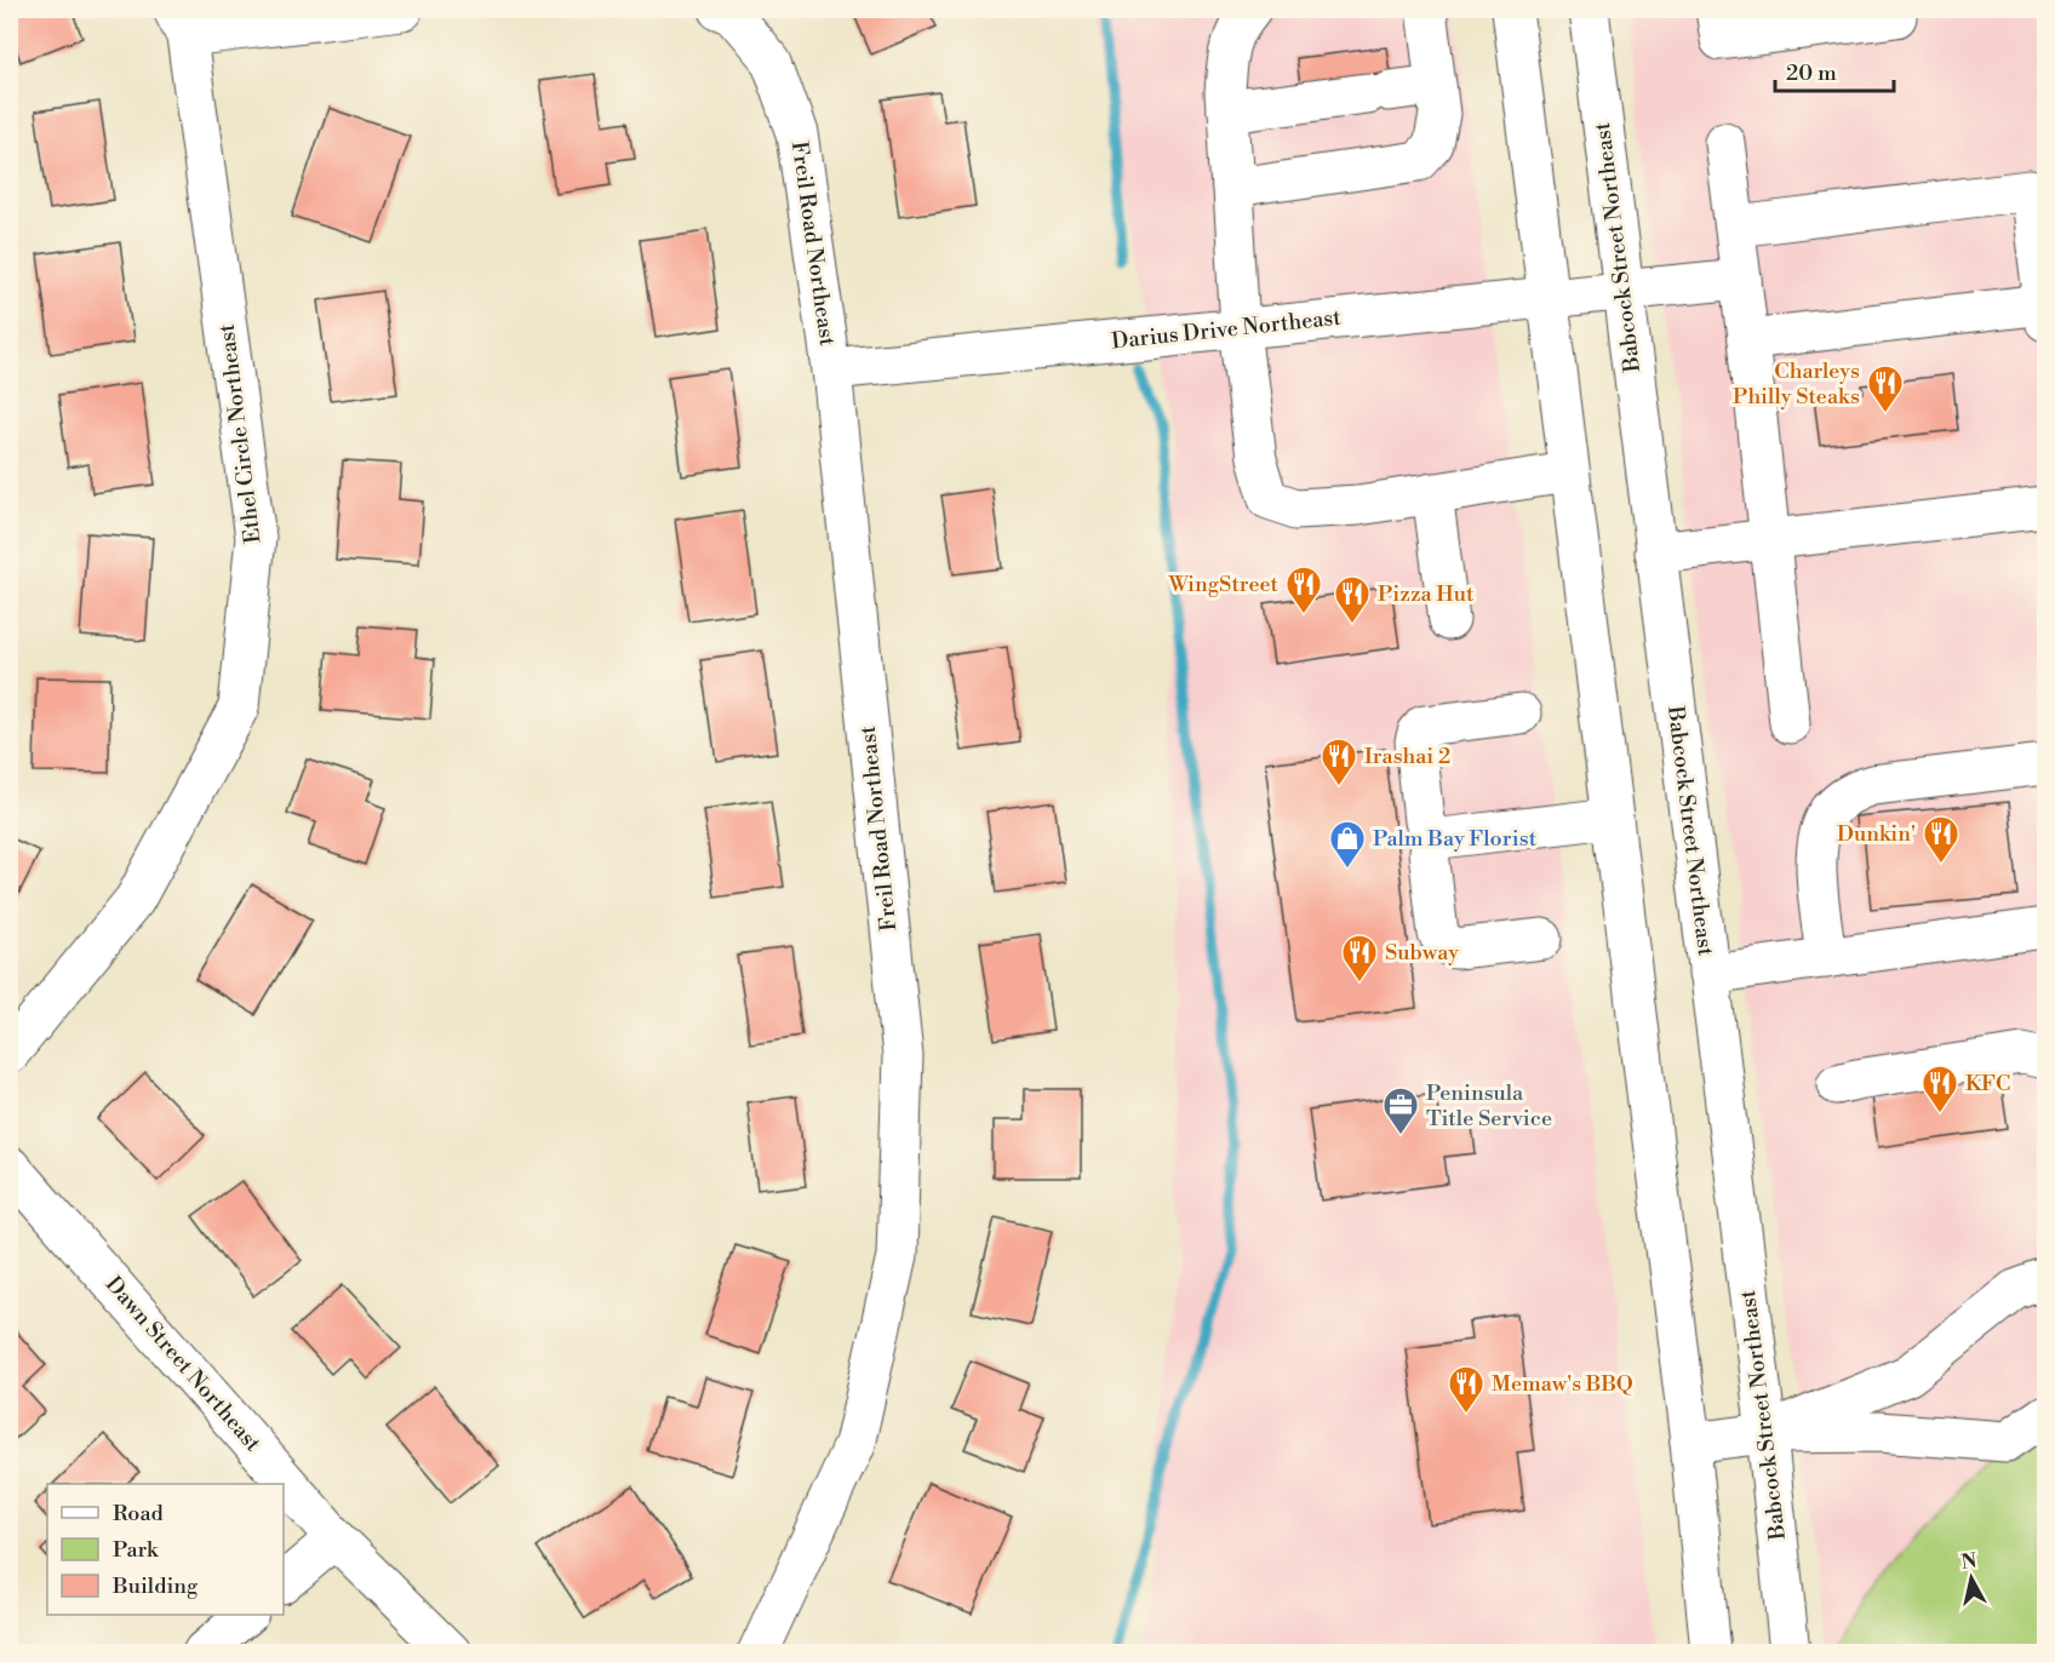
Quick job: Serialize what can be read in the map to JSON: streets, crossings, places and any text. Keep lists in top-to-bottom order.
{
  "streets": {
    "street": [
      "Freil Road Northeast",
      "Babcock Street Northeast",
      "Darius Drive Northeast",
      "Ethel Circle Northeast",
      "Dawn Street Northeast"
    ]
  },
  "crossings": [
    ["Freil Road Northeast", "Darius Drive Northeast"],
    ["Babcock Street Northeast", "Darius Drive Northeast"]
  ],
  "places": {
    "restaurant": [
      "Charleys Philly Steaks",
      "WingStreet",
      "Pizza Hut",
      "Irashai 2",
      "Dunkin'",
      "Subway",
      "KFC",
      "Memaw's BBQ"
    ],
    "shop": ["Palm Bay Florist"],
    "office": ["Peninsula Title Service"]
  },
  "legend": ["Road", "Park", "Building"],
  "scale_bar": "20 m",
  "north": "top"
}
